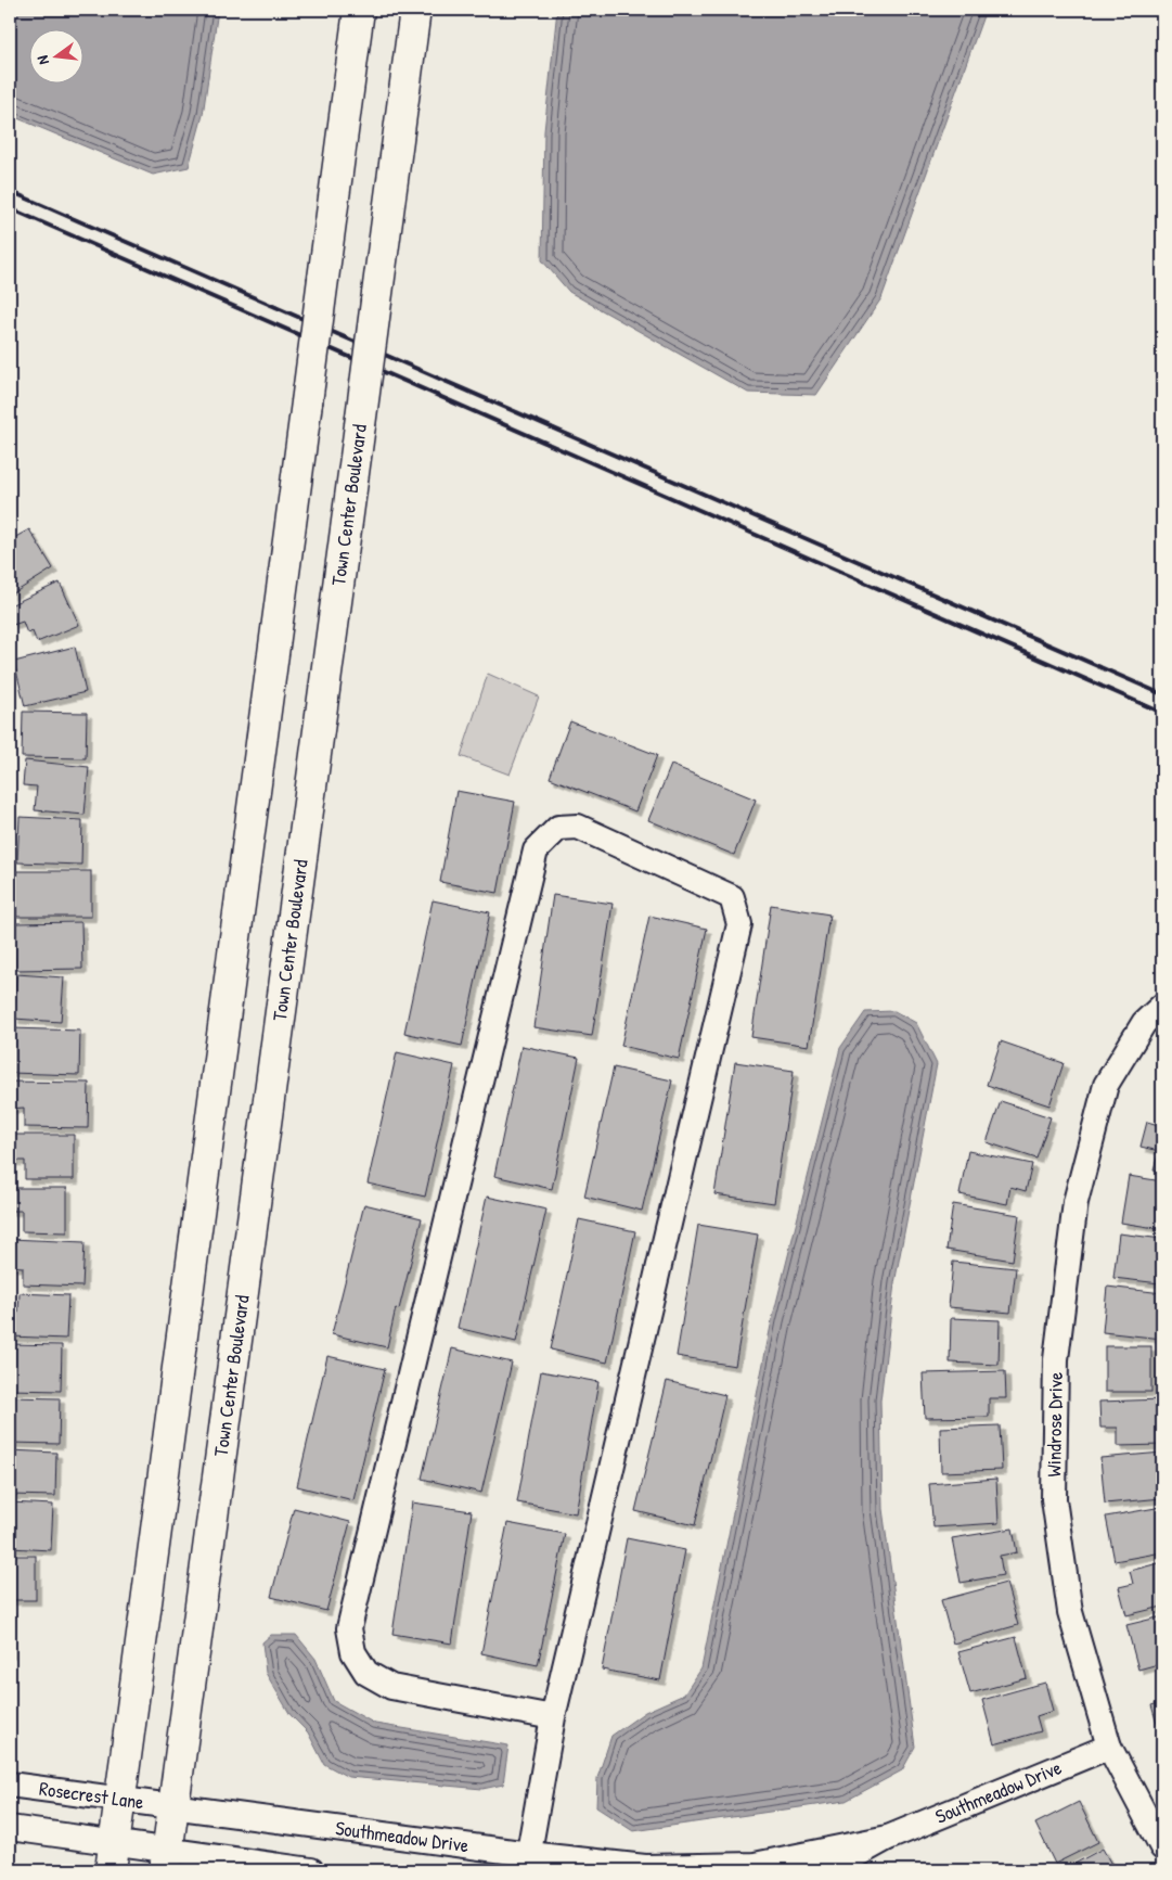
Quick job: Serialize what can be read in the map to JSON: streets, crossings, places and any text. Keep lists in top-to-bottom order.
{
  "streets": {
    "main road": ["Town Center Boulevard"],
    "street": ["Windrose Drive", "Southmeadow Drive", "Rosecrest Lane"]
  },
  "crossings": [
    ["Town Center Boulevard", "Southmeadow Drive"],
    ["Town Center Boulevard", "Rosecrest Lane"],
    ["Windrose Drive", "Southmeadow Drive"],
    ["Southmeadow Drive", "Rosecrest Lane"]
  ],
  "north": "left"
}
